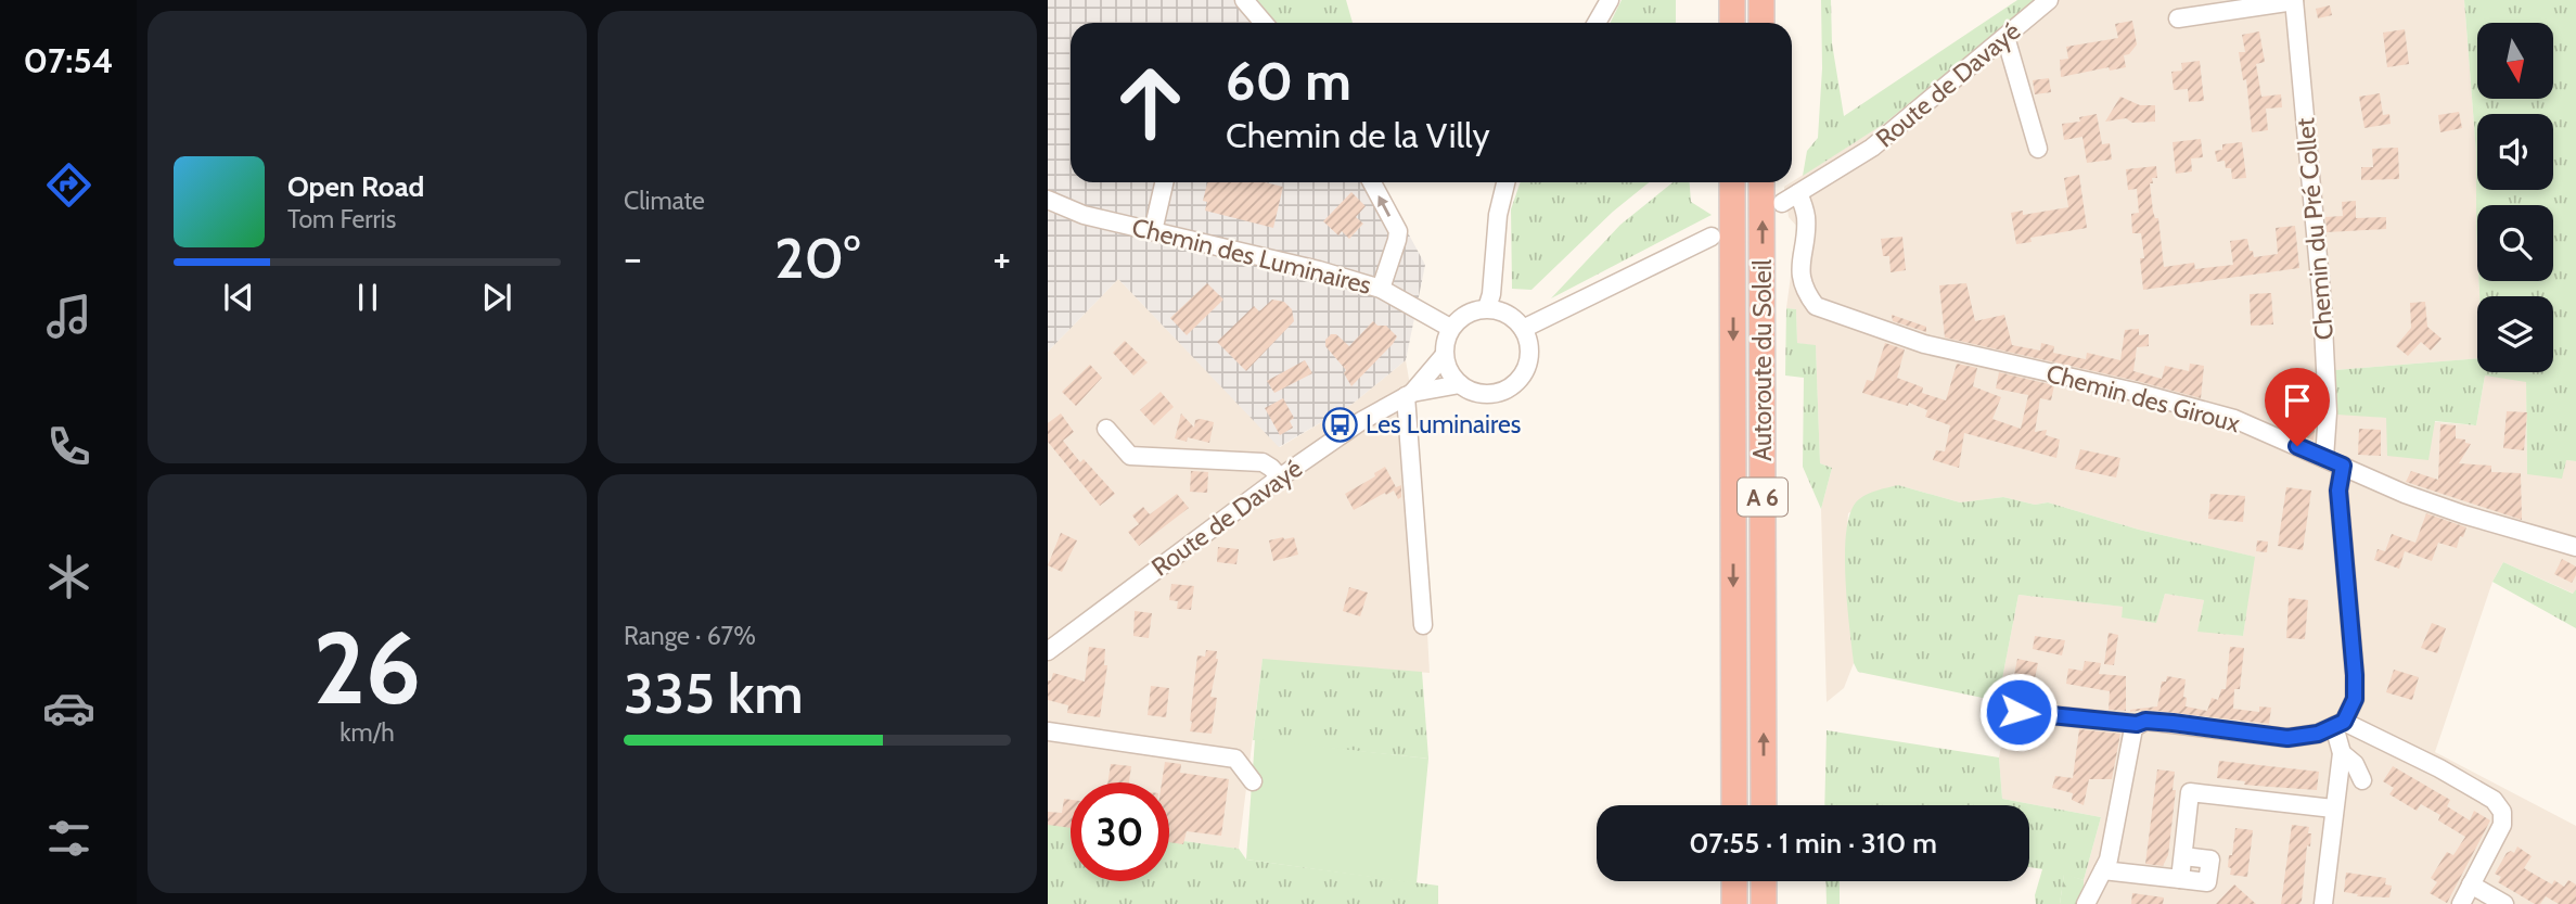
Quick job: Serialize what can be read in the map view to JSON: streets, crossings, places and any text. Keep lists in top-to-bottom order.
{
  "streets": {
    "highway": ["Autoroute du Soleil", "A 6"],
    "street": [
      "Route de Davayé",
      "Chemin du Pré Collet",
      "Chemin des Luminaires",
      "Chemin des Giroux"
    ]
  },
  "crossings": [
    ["Route de Davayé", "Chemin des Luminaires"],
    ["Route de Davayé", "Chemin des Giroux"],
    ["Chemin du Pré Collet", "Chemin des Giroux"]
  ],
  "places": {
    "bus stop": ["Les Luminaires"]
  },
  "north": "bottom",
  "page": {
    "tabs": "07:54",
    "tile": [
      "Climate",
      ["26", "km/h"],
      ["Range · 67%", "335 km"]
    ],
    "turn": ["60 m", "Chemin de la Villy"],
    "song": ["Open Road", "Tom Ferris"],
    "heat": ["−", "20°", "+"],
    "limit": "30",
    "trip": "07:55 · 1 min · 310 m"
  }
}
